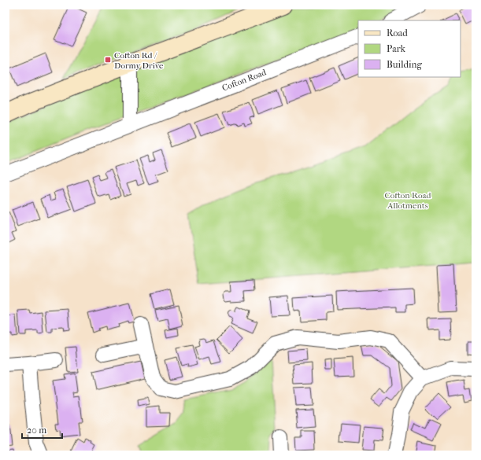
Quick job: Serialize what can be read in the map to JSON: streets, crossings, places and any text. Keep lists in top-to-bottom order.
{
  "streets": {
    "street": ["Cofton Road"]
  },
  "parks": ["Cofton Road Allotments"],
  "places": {
    "transit": ["Cofton Rd / Dormy Drive"]
  },
  "legend": ["Road", "Park", "Building"],
  "scale_bar": "20 m"
}
